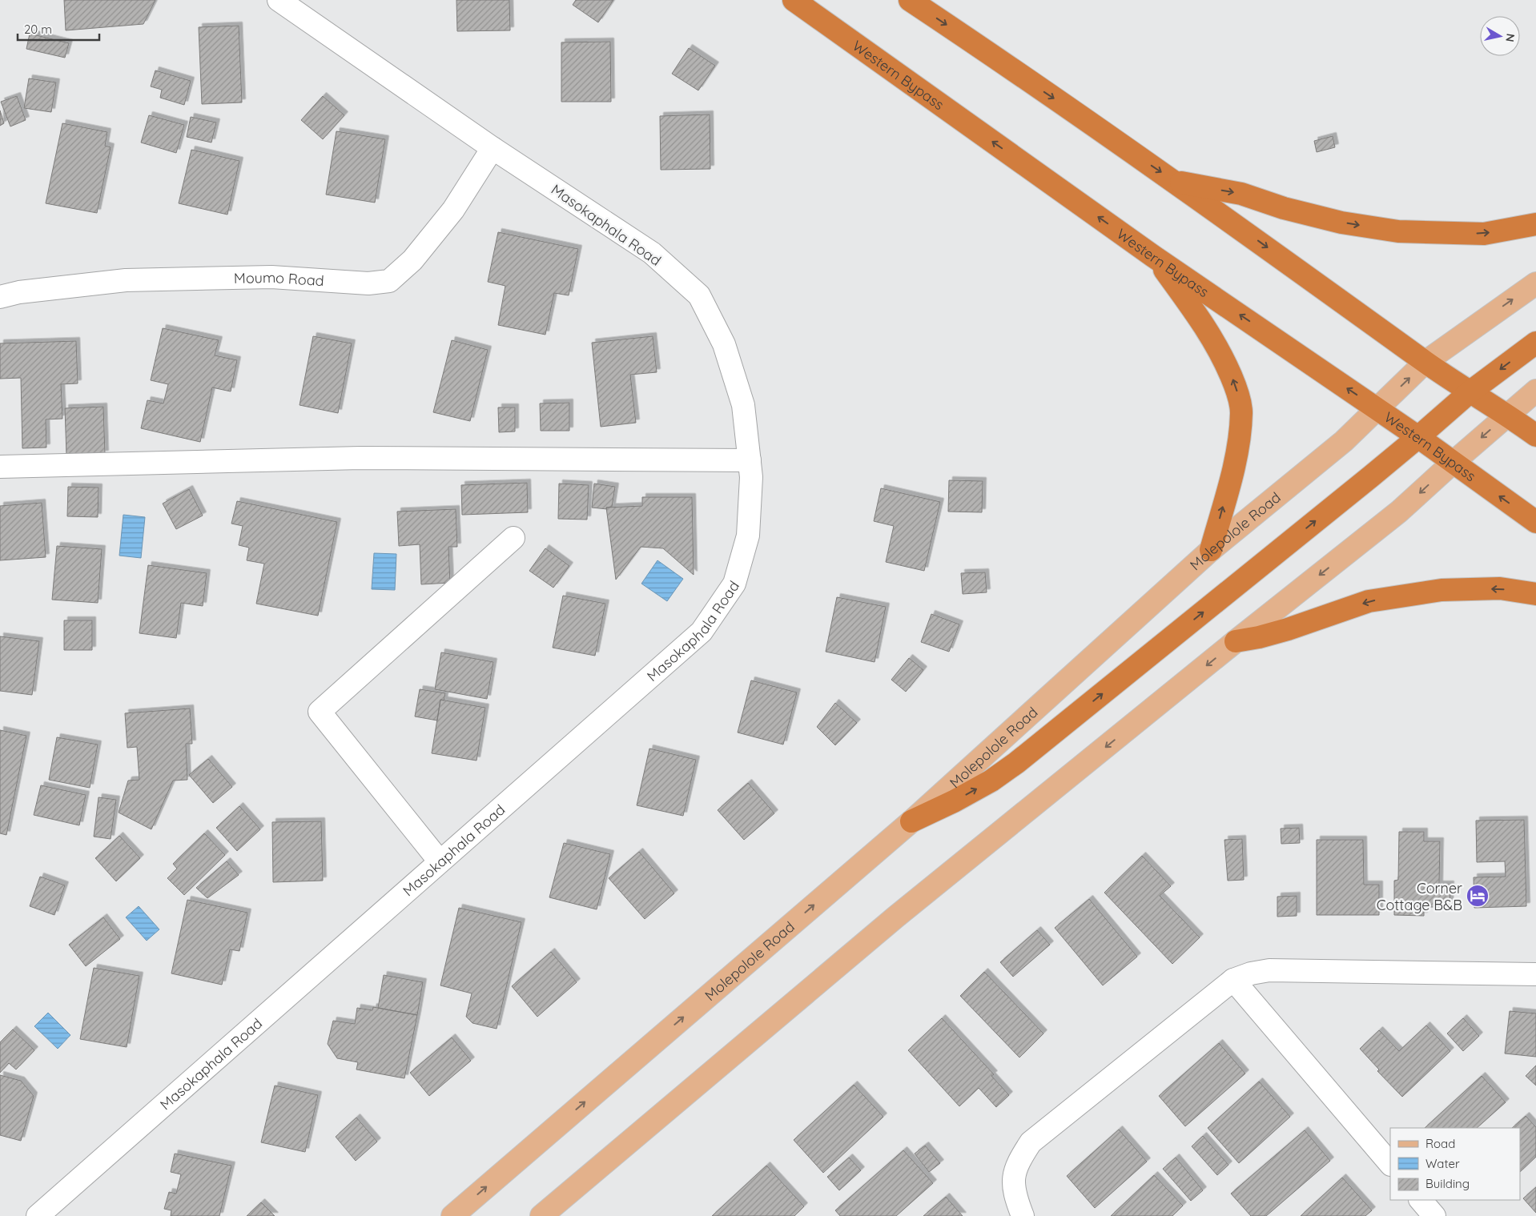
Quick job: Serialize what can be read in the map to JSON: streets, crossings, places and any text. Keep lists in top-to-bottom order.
{
  "streets": {
    "highway": ["Western Bypass"],
    "main road": ["Molepolole Road"],
    "street": ["Masokaphala Road", "Moumo Road"]
  },
  "crossings": [
    ["Western Bypass", "Molepolole Road"],
    ["Masokaphala Road", "Moumo Road"]
  ],
  "places": {
    "hotel": ["Corner Cottage B&B"]
  },
  "legend": ["Road", "Water", "Building"],
  "scale_bar": "20 m",
  "north": "right"
}
